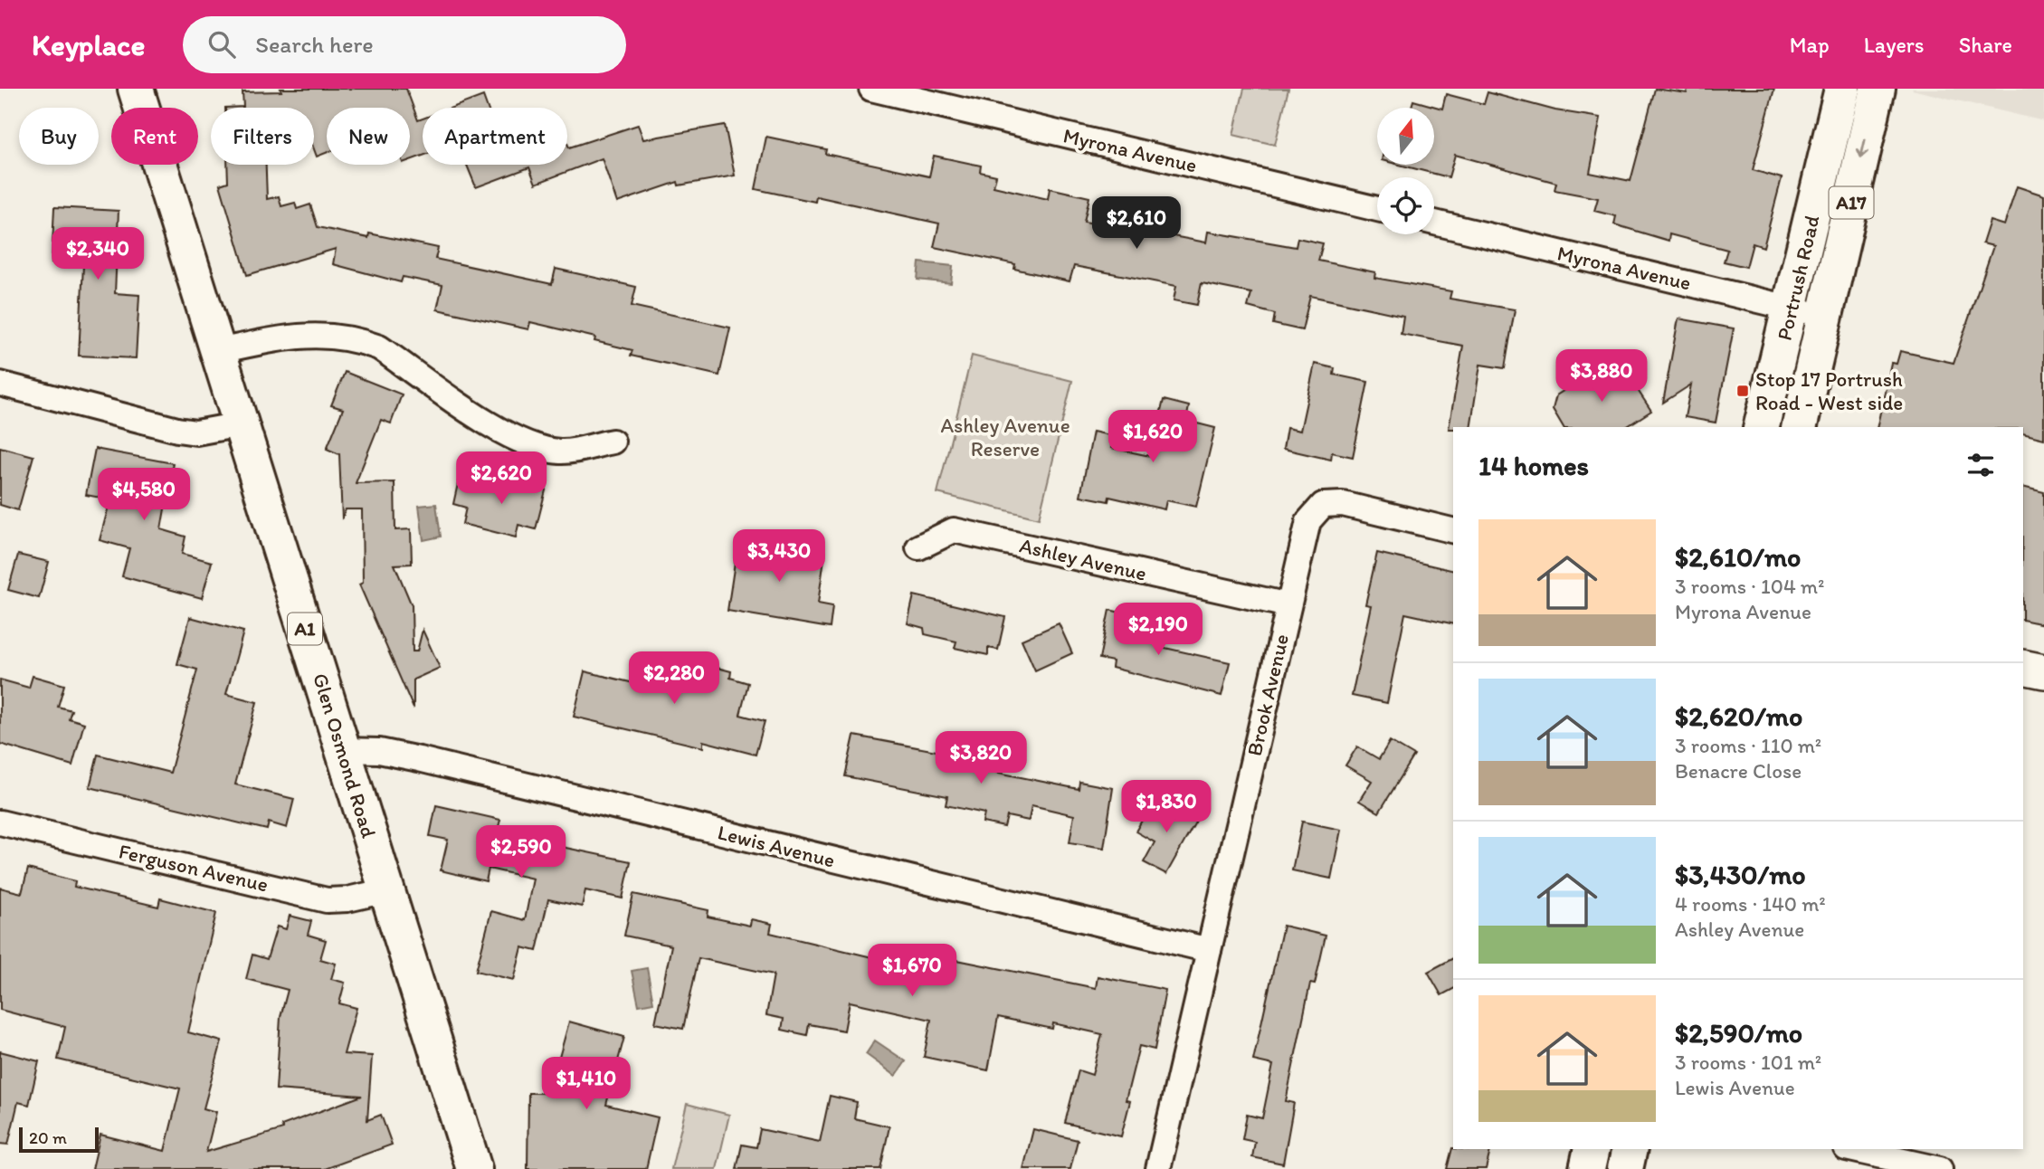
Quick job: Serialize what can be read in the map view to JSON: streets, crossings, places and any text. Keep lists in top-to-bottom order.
{
  "streets": {
    "highway": [
      "A17",
      "Portrush Road",
      "A1",
      "Glen Osmond Road"
    ],
    "street": [
      "Myrona Avenue",
      "Ashley Avenue",
      "Brook Avenue",
      "Lewis Avenue",
      "Ferguson Avenue"
    ]
  },
  "crossings": [
    ["Myrona Avenue", "Portrush Road"],
    ["Ashley Avenue", "Brook Avenue"],
    ["Brook Avenue", "Lewis Avenue"],
    ["Glen Osmond Road", "Lewis Avenue"],
    ["Glen Osmond Road", "Ferguson Avenue"]
  ],
  "parks": ["Ashley Avenue Reserve"],
  "places": {
    "transit": ["Stop 17 Portrush Road - West side"]
  },
  "scale_bar": "20 m",
  "north": "top",
  "page": {
    "header": "Keyplace",
    "search": "Search here",
    "nav": ["Map", "Layers", "Share"],
    "chip": [
      "Buy",
      "Rent",
      "Filters",
      "New",
      "Apartment"
    ],
    "price": [
      "$2,610",
      "$2,340",
      "$3,880",
      "$1,620",
      "$2,620",
      "$4,580",
      "$3,430",
      "$2,190",
      "$2,280",
      "$3,820",
      "$1,830",
      "$2,590",
      "$1,670",
      "$1,410"
    ],
    "heading": "14 homes",
    "list": [
      {
        "name": "$2,610/mo",
        "note": "3 rooms · 104 m² · Myrona Avenue"
      },
      {
        "name": "$2,620/mo",
        "note": "3 rooms · 110 m² · Benacre Close"
      },
      {
        "name": "$3,430/mo",
        "note": "4 rooms · 140 m² · Ashley Avenue"
      },
      {
        "name": "$2,590/mo",
        "note": "3 rooms · 101 m² · Lewis Avenue"
      }
    ],
    "scale": "20 m"
  }
}
